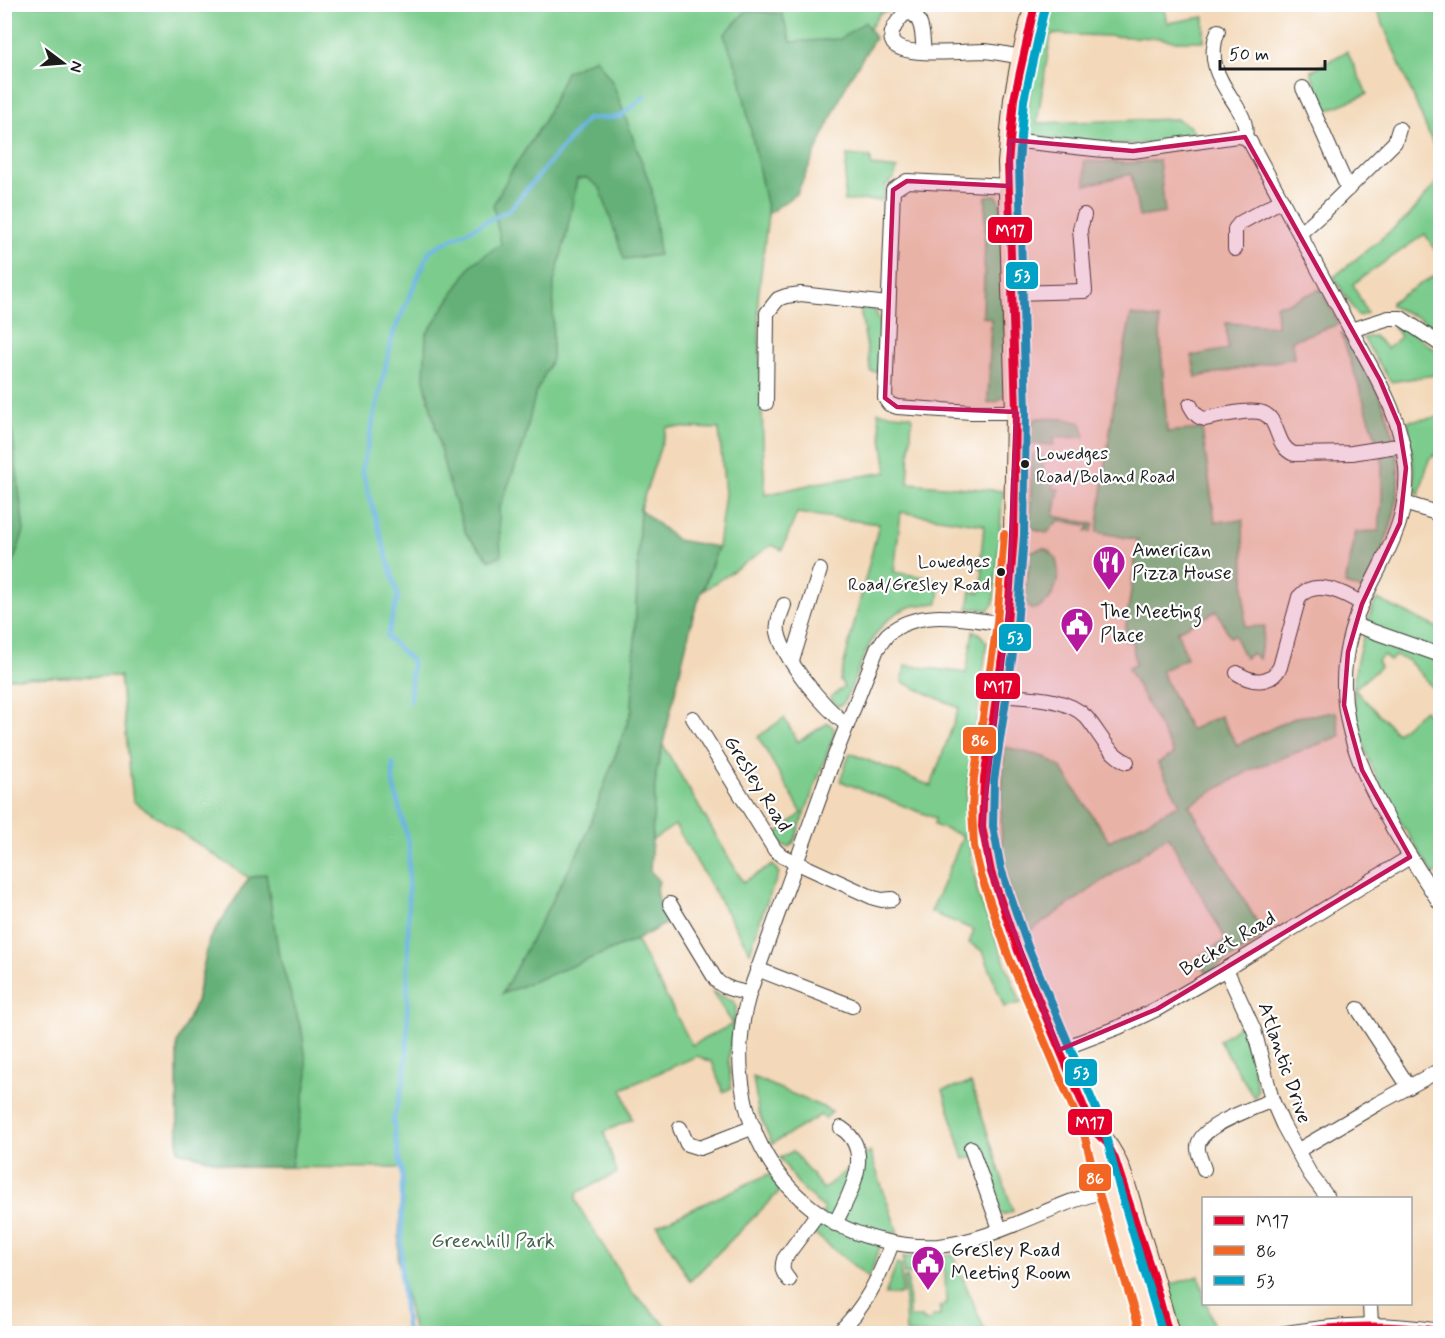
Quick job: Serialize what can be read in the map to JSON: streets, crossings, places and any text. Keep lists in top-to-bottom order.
{
  "streets": {
    "street": ["Gresley Road", "Becket Road", "Atlantic Drive"]
  },
  "crossings": [
    ["Becket Road", "Atlantic Drive"]
  ],
  "parks": ["Greenhill Park"],
  "places": {
    "other": ["Lowedges Road/Boland Road", "Lowedges Road/Gresley Road"],
    "restaurant": ["American Pizza House"],
    "public building": ["The Meeting Place", "Gresley Road Meeting Room"]
  },
  "lines": ["transit line M17", "transit line 53", "transit line 86"],
  "legend": ["M17", "86", "53"],
  "scale_bar": "50 m",
  "north": "right"
}
